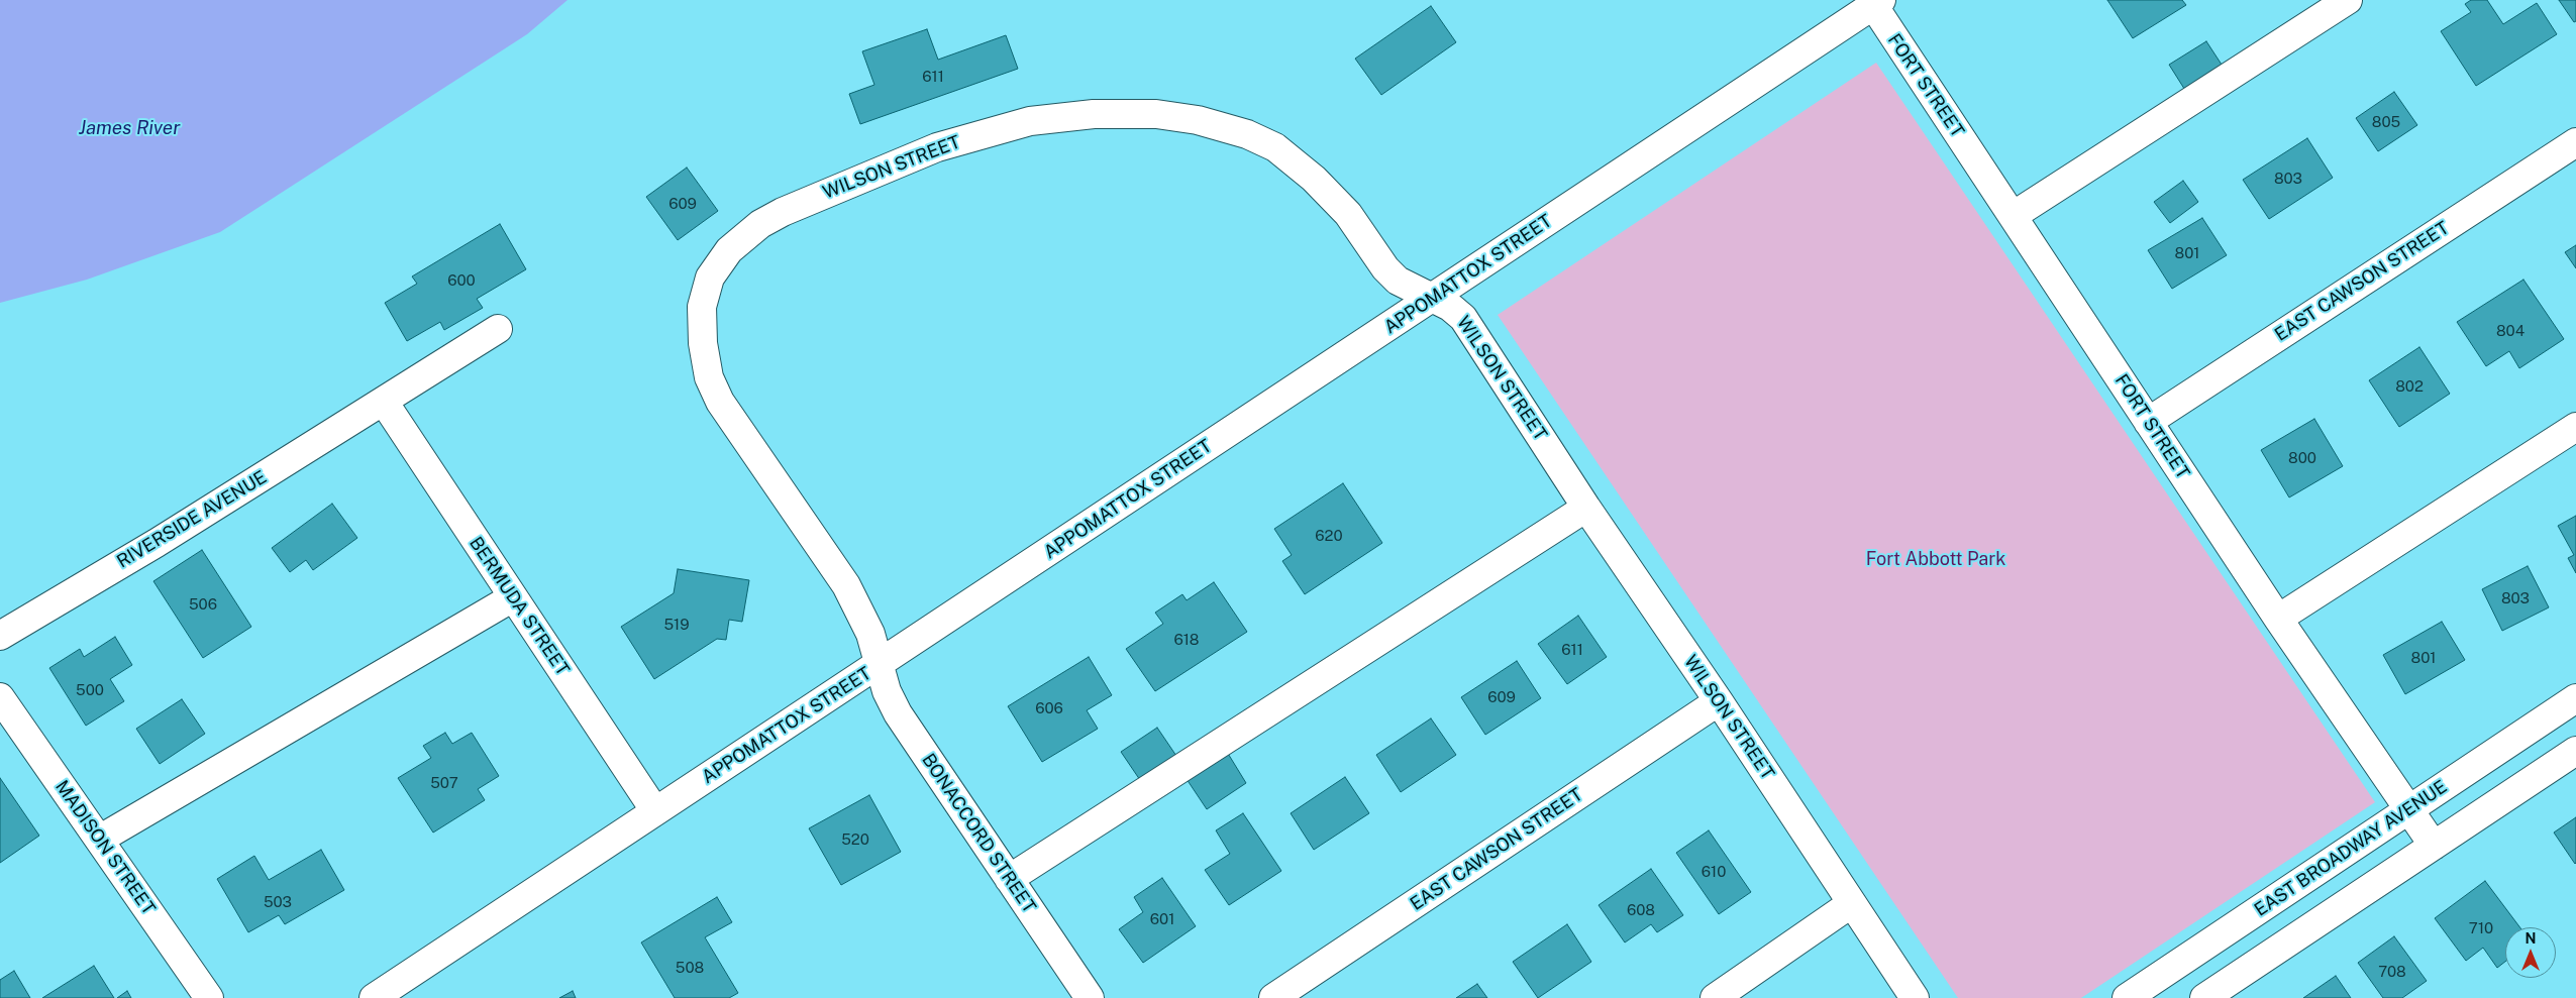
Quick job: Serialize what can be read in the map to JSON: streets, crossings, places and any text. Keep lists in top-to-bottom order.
{
  "streets": {
    "street": [
      "FORT STREET",
      "WILSON STREET",
      "APPOMATTOX STREET",
      "EAST CAWSON STREET",
      "RIVERSIDE AVENUE",
      "BERMUDA STREET",
      "BONACCORD STREET",
      "MADISON STREET",
      "EAST BROADWAY AVENUE"
    ]
  },
  "crossings": [
    ["FORT STREET", "APPOMATTOX STREET"],
    ["FORT STREET", "EAST CAWSON STREET"],
    ["FORT STREET", "EAST BROADWAY AVENUE"],
    ["WILSON STREET", "APPOMATTOX STREET"],
    ["WILSON STREET", "EAST CAWSON STREET"],
    ["WILSON STREET", "BONACCORD STREET"],
    ["APPOMATTOX STREET", "BERMUDA STREET"],
    ["APPOMATTOX STREET", "BONACCORD STREET"],
    ["RIVERSIDE AVENUE", "BERMUDA STREET"]
  ],
  "water": ["James River"],
  "parks": ["Fort Abbott Park"],
  "house_numbers": [
    "611",
    "805",
    "803",
    "609",
    "801",
    "600",
    "804",
    "802",
    "800",
    "620",
    "803",
    "506",
    "519",
    "618",
    "611",
    "801",
    "500",
    "609",
    "606",
    "507",
    "520",
    "610",
    "503",
    "608",
    "601",
    "710",
    "508",
    "708"
  ],
  "north": "top"
}
